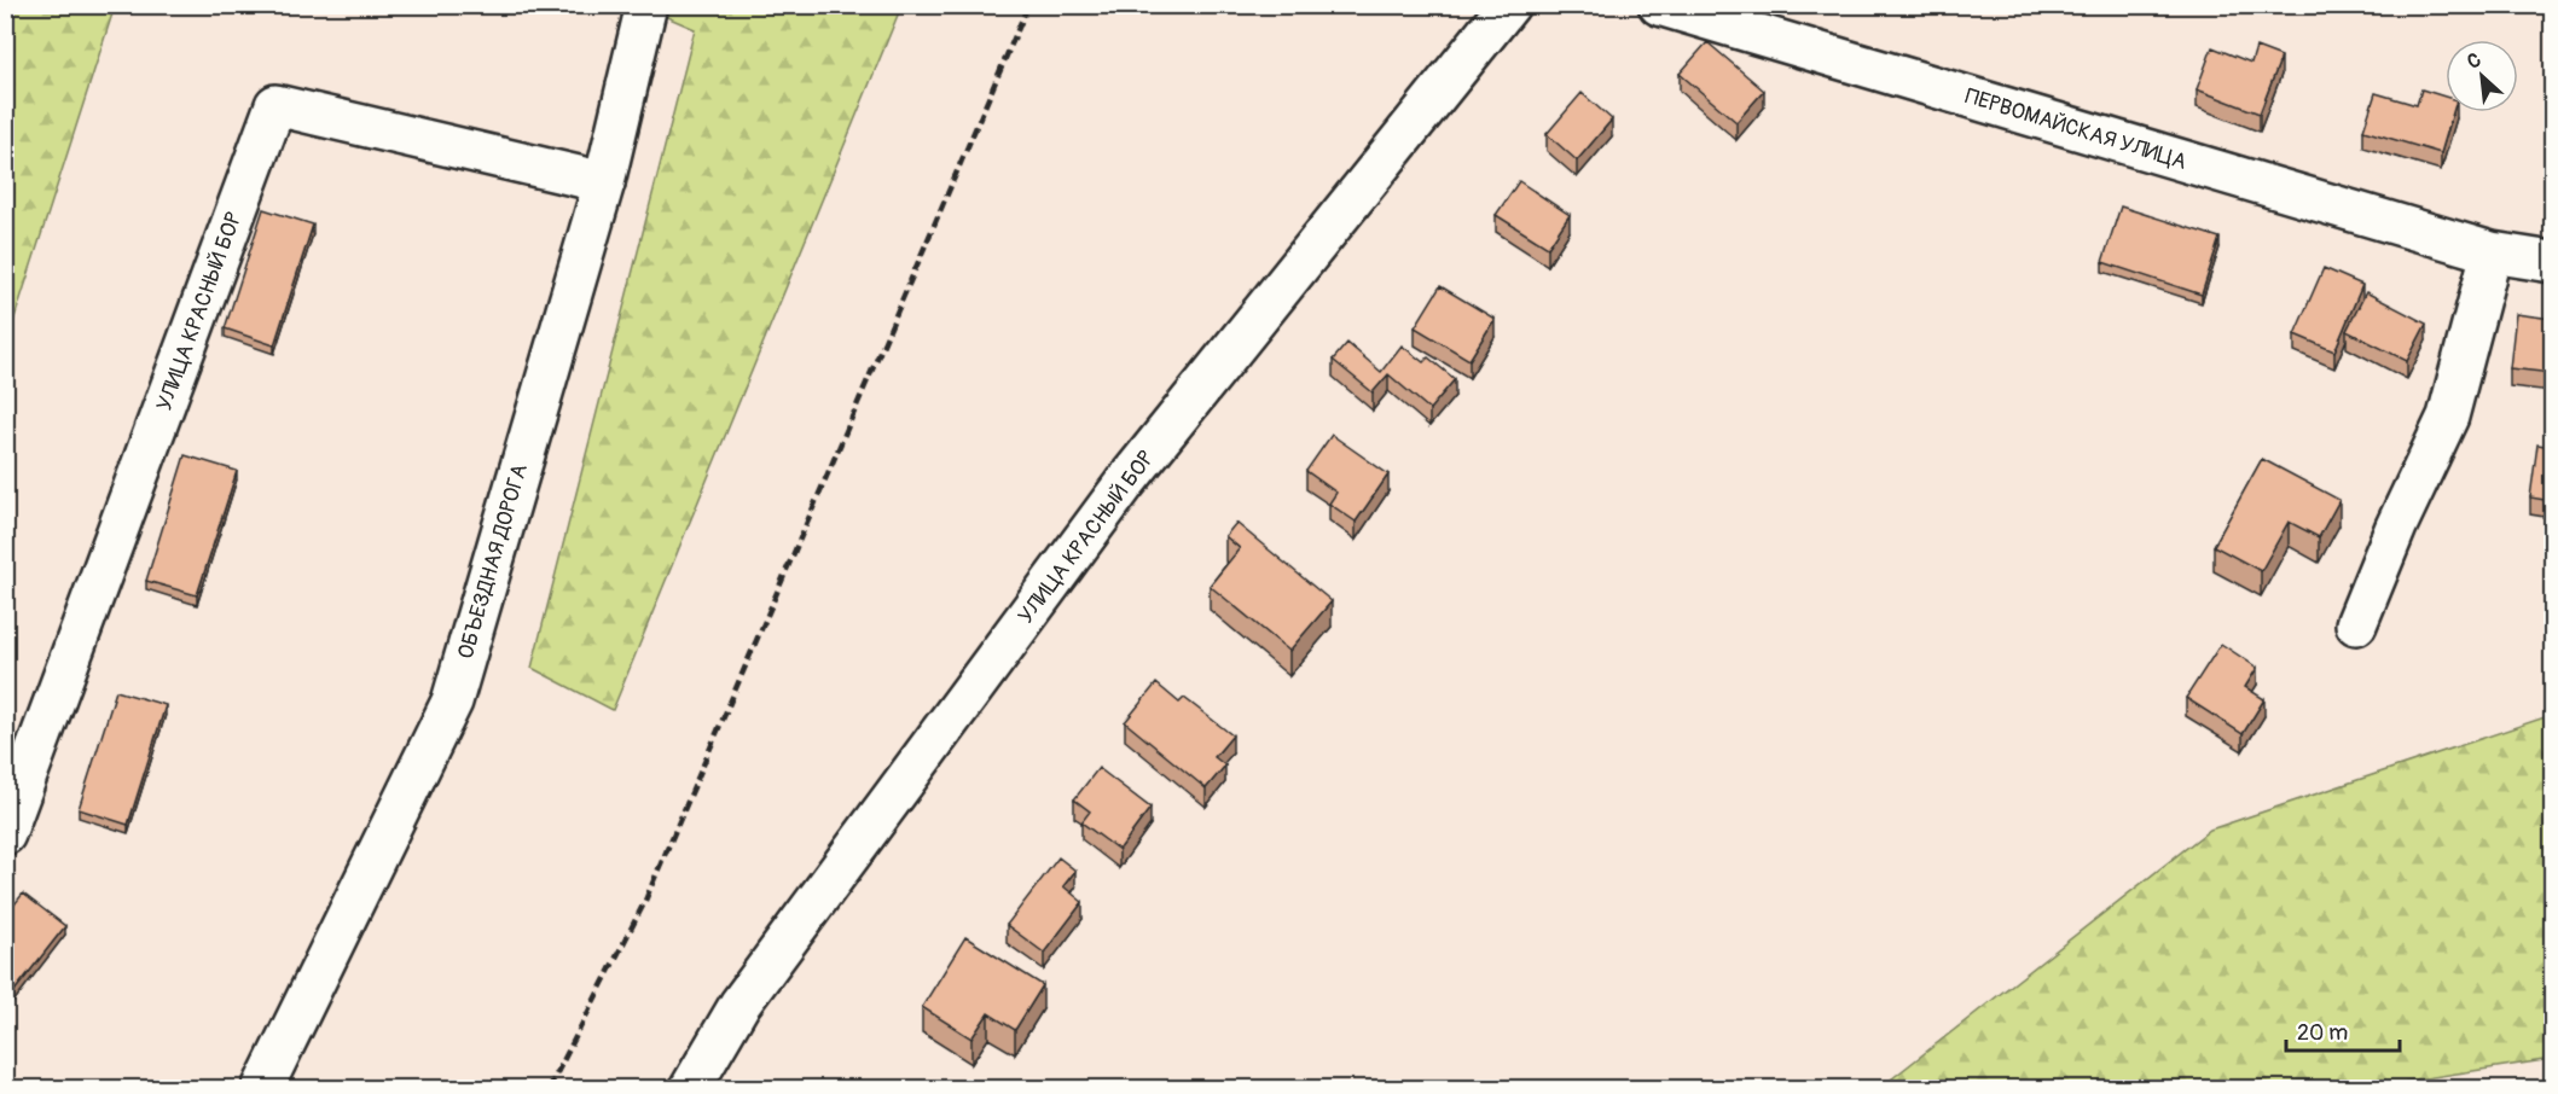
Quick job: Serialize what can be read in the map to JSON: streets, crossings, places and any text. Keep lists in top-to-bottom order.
{
  "streets": {
    "street": ["ПЕРВОМАЙСКАЯ УЛИЦА", "УЛИЦА КРАСНЫЙ БОР", "ОБЪЕЗДНАЯ ДОРОГА"]
  },
  "crossings": [
    ["УЛИЦА КРАСНЫЙ БОР", "ОБЪЕЗДНАЯ ДОРОГА"]
  ],
  "scale_bar": "20 m",
  "north": "top left"
}
